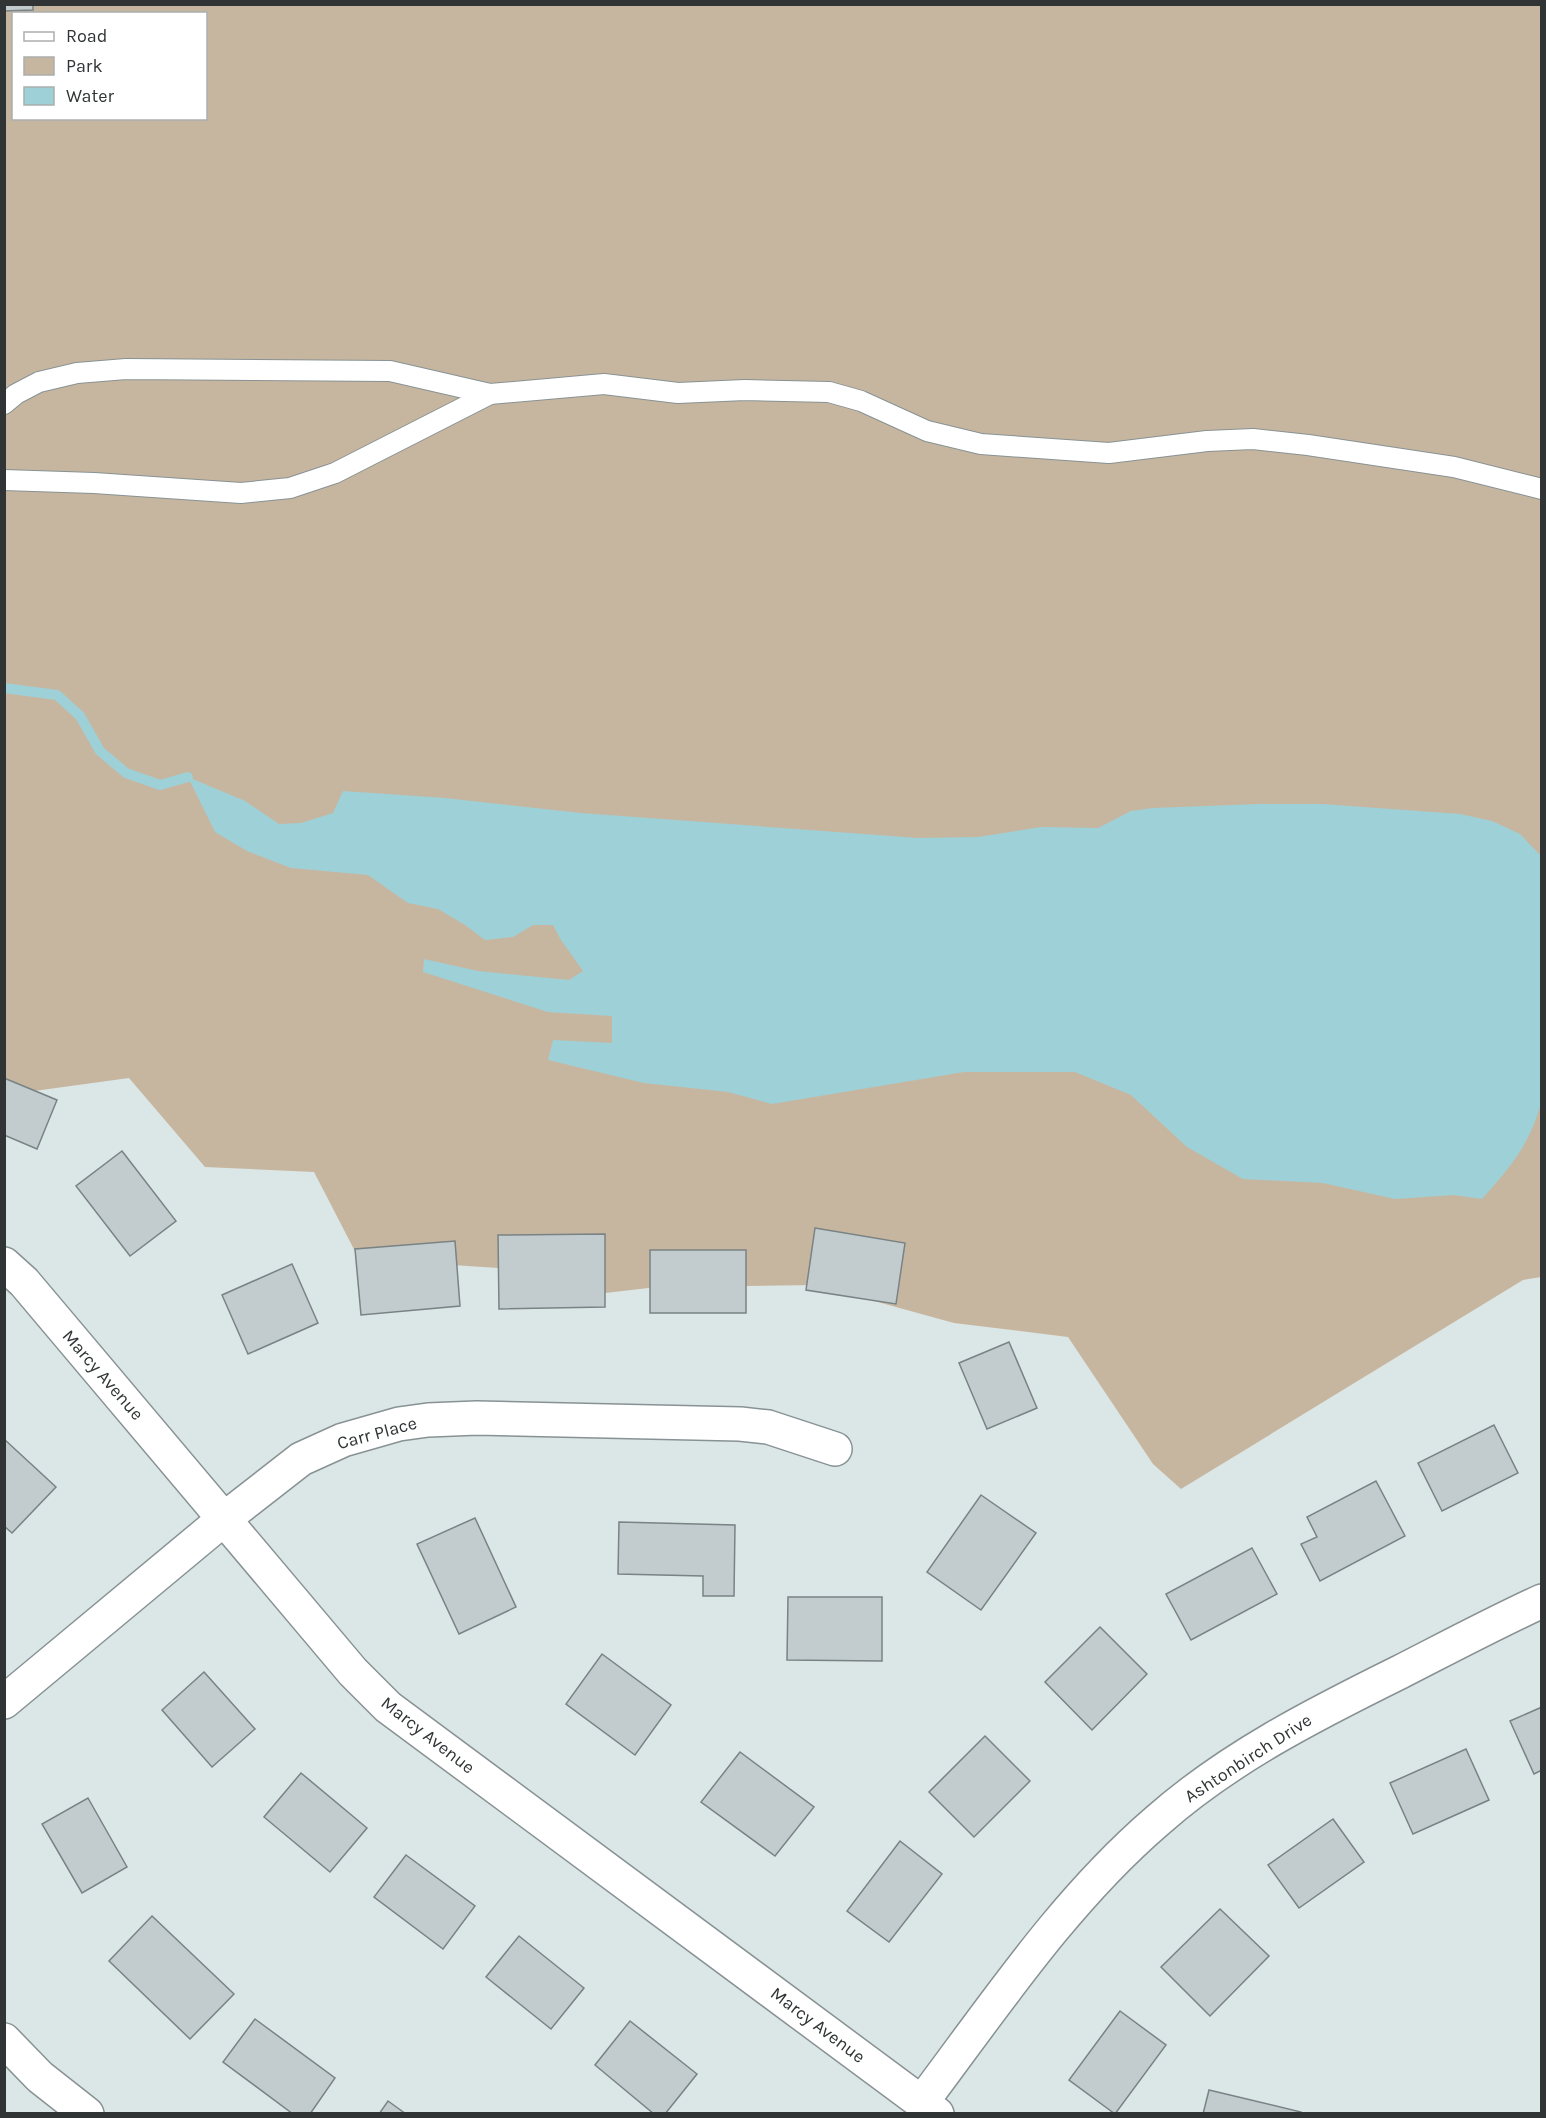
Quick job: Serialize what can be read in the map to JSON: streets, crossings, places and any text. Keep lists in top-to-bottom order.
{
  "streets": {
    "street": ["Marcy Avenue", "Carr Place", "Ashtonbirch Drive"]
  },
  "crossings": [
    ["Marcy Avenue", "Carr Place"],
    ["Marcy Avenue", "Ashtonbirch Drive"]
  ],
  "legend": ["Road", "Park", "Water"]
}
